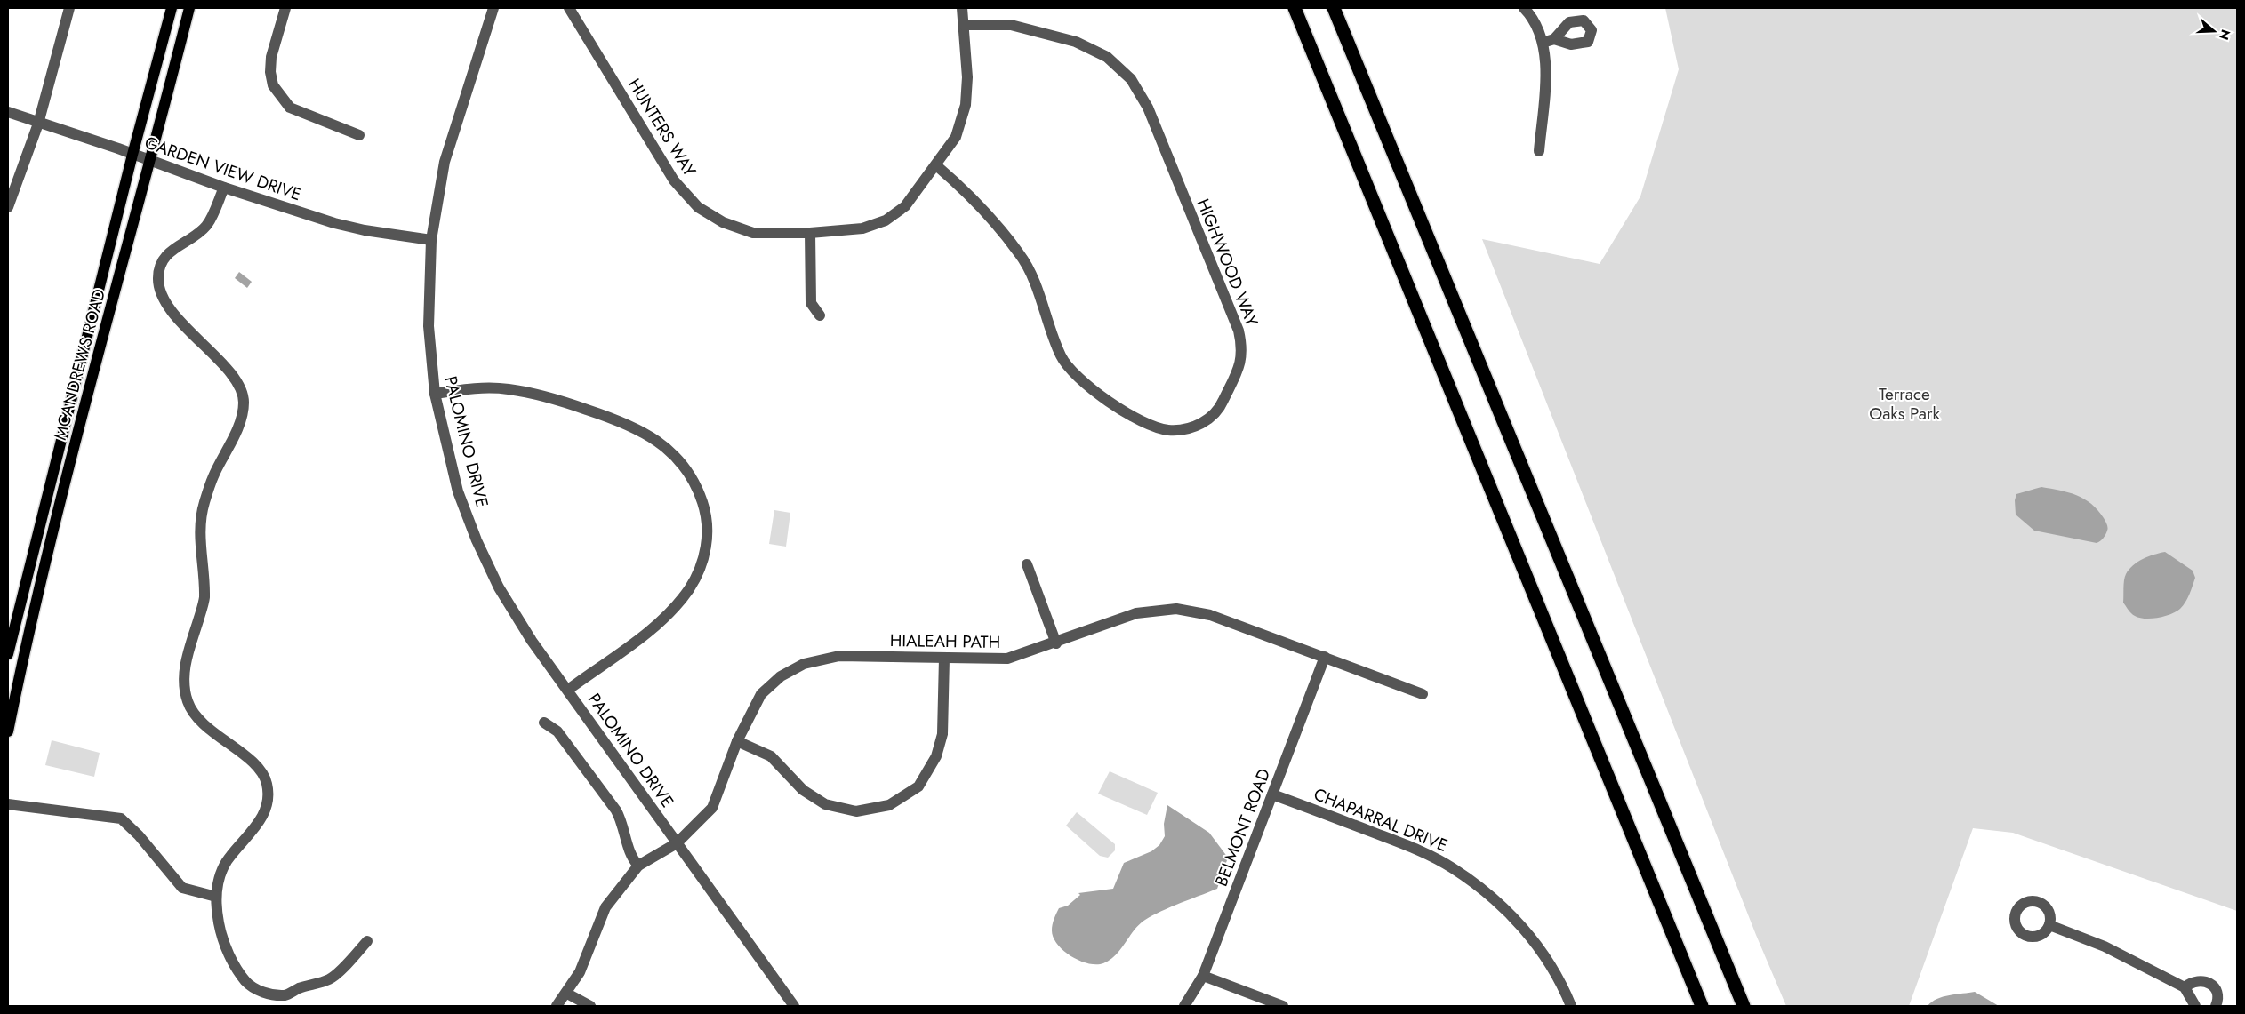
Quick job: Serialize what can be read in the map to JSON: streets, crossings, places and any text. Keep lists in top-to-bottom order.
{
  "streets": {
    "main road": ["MCANDREWS ROAD"],
    "street": [
      "HUNTERS WAY",
      "GARDEN VIEW DRIVE",
      "HIGHWOOD WAY",
      "PALOMINO DRIVE",
      "HIALEAH PATH",
      "CHAPARRAL DRIVE",
      "BELMONT ROAD"
    ]
  },
  "crossings": [
    ["HUNTERS WAY", "HIGHWOOD WAY"],
    ["GARDEN VIEW DRIVE", "MCANDREWS ROAD"],
    ["GARDEN VIEW DRIVE", "PALOMINO DRIVE"],
    ["PALOMINO DRIVE", "HIALEAH PATH"],
    ["HIALEAH PATH", "BELMONT ROAD"],
    ["CHAPARRAL DRIVE", "BELMONT ROAD"]
  ],
  "parks": ["Terrace Oaks Park"],
  "north": "right"
}
